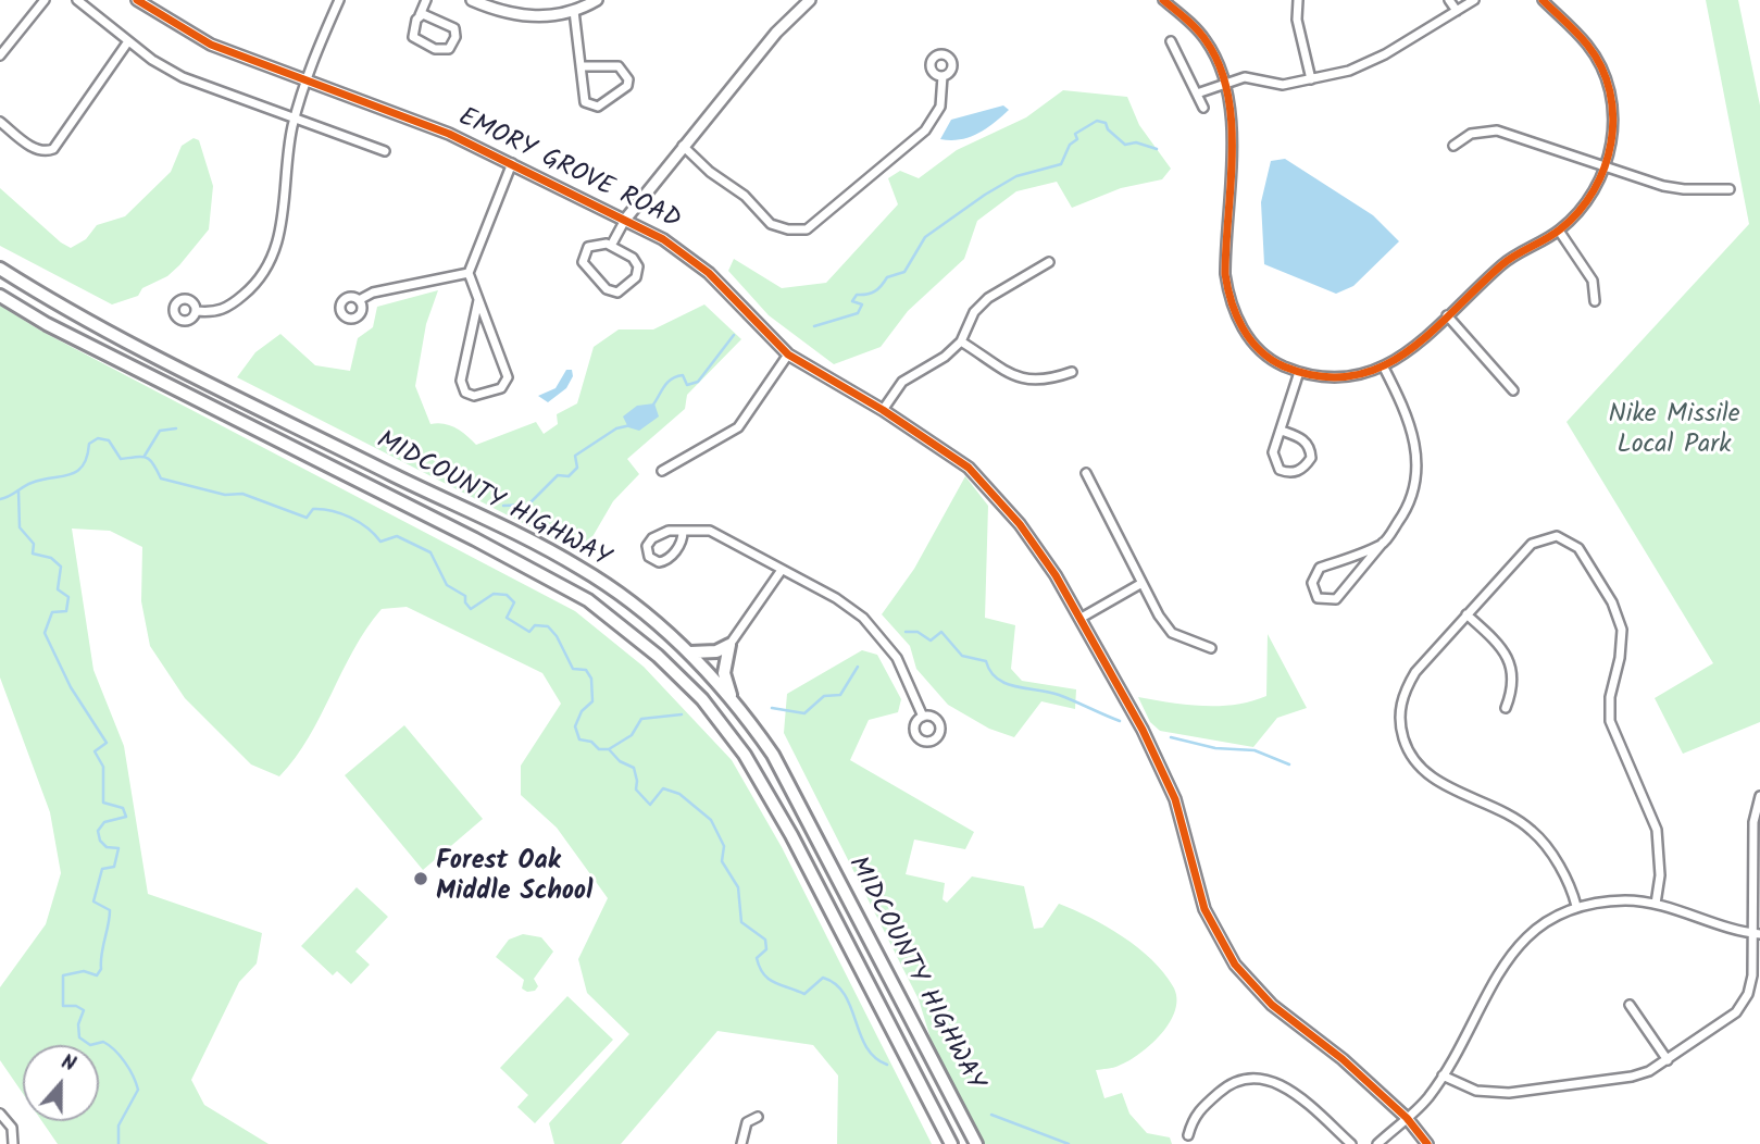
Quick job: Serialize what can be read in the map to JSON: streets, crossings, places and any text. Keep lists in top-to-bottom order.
{
  "streets": {
    "main road": ["MIDCOUNTY HIGHWAY"],
    "street": ["EMORY GROVE ROAD"]
  },
  "parks": ["Nike Missile Local Park"],
  "places": ["Forest Oak Middle School"],
  "north": "top"
}
